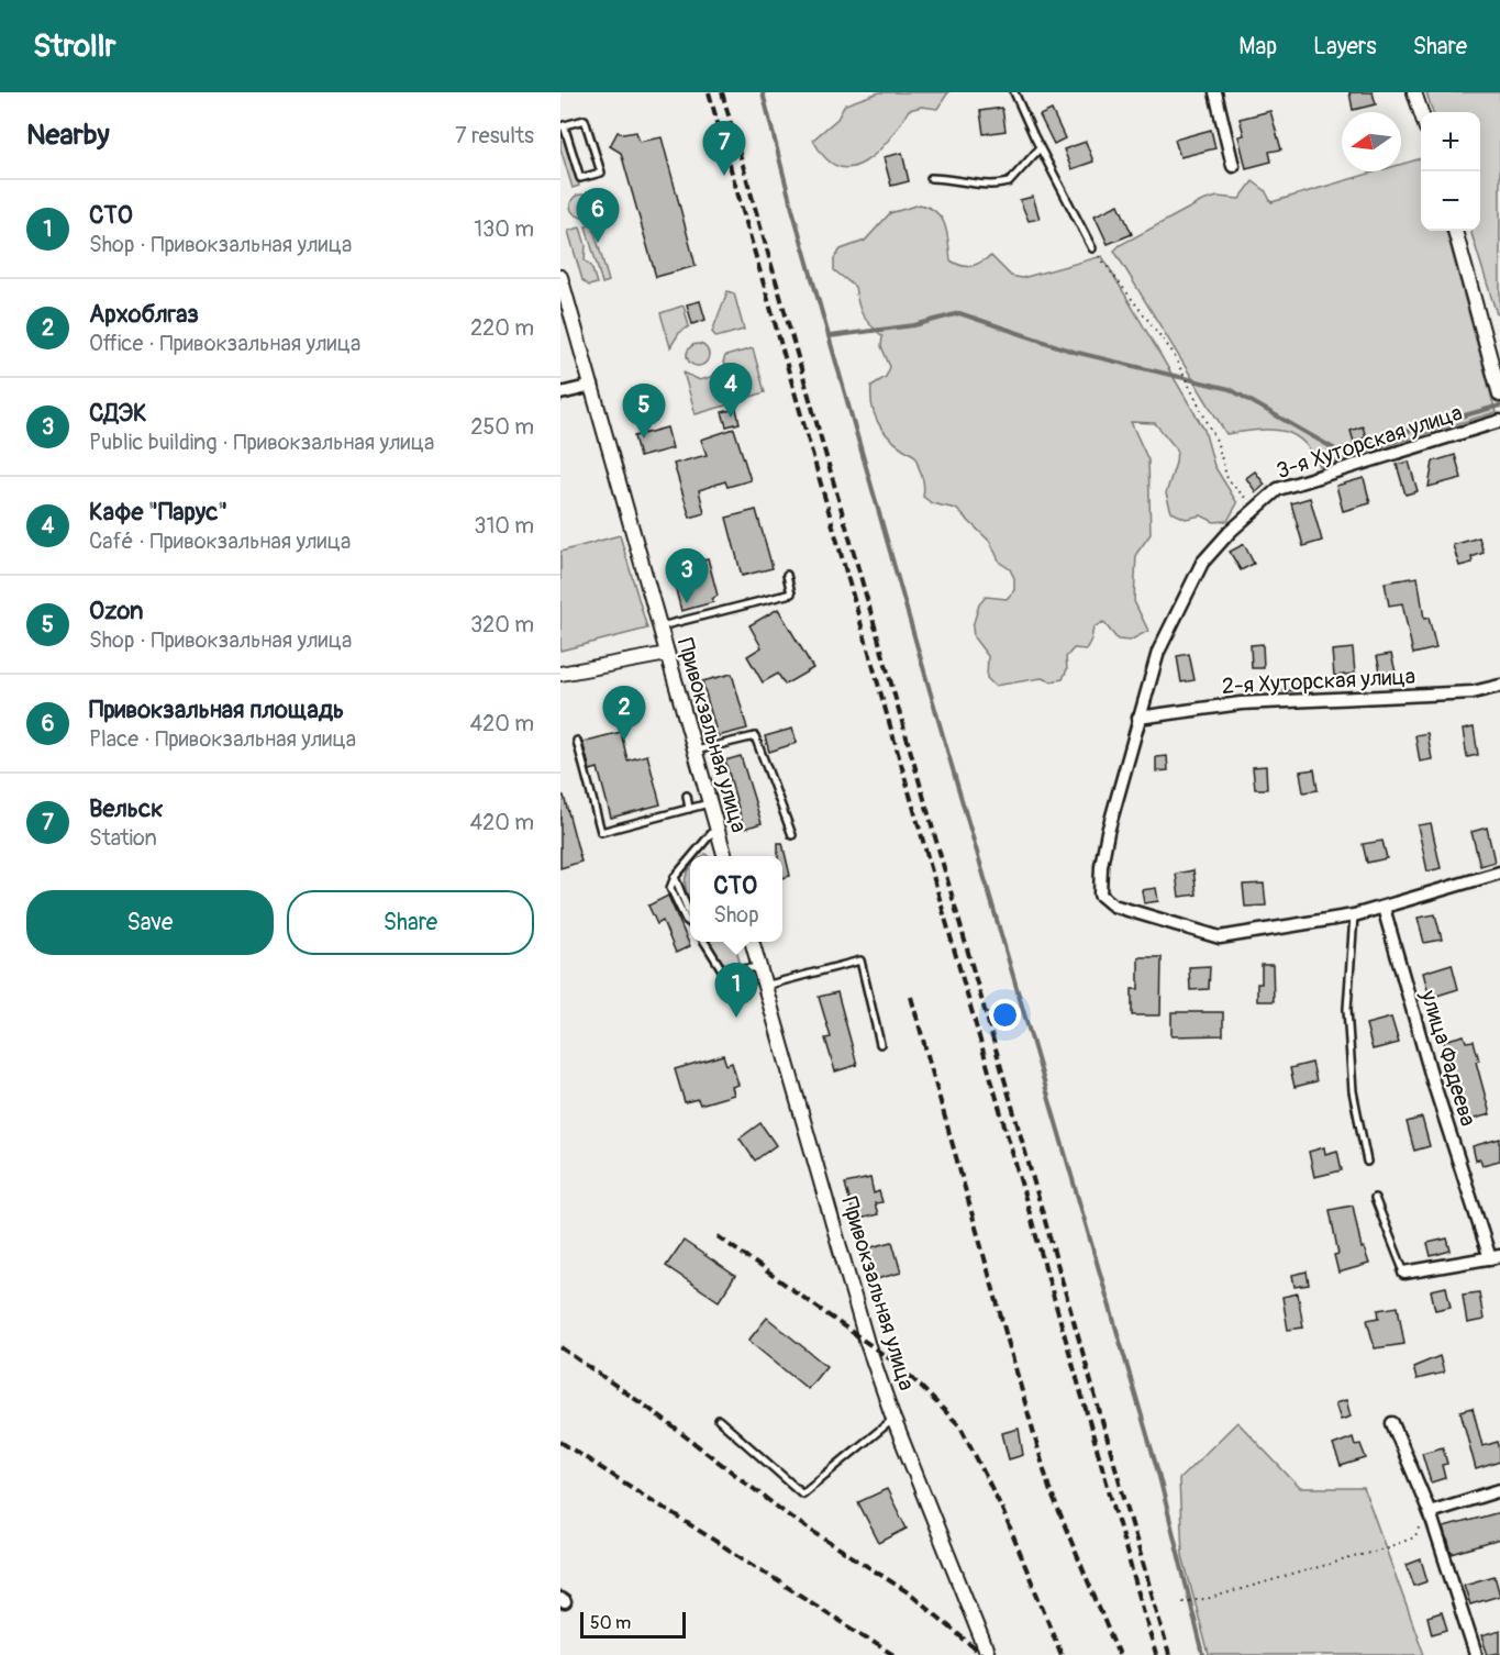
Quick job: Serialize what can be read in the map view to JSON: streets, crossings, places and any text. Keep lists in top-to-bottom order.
{
  "streets": {
    "street": [
      "3-я Хуторская улица",
      "2-я Хуторская улица",
      "Привокзальная улица",
      "улица Фадеева"
    ]
  },
  "crossings": [
    ["3-я Хуторская улица", "2-я Хуторская улица"]
  ],
  "scale_bar": "50 m",
  "north": "left",
  "page": {
    "header": "Strollr",
    "nav": ["Map", "Layers", "Share"],
    "heading": ["Nearby", "7 results"],
    "map_buttons": ["+", "−"],
    "pins": [
      "7",
      "6",
      "4",
      "5",
      "3",
      "2",
      "1"
    ],
    "list": [
      {
        "mark": "1",
        "name": "СТО",
        "note": "Shop · Привокзальная улица",
        "value": "130 m"
      },
      {
        "mark": "2",
        "name": "Архоблгаз",
        "note": "Office · Привокзальная улица",
        "value": "220 m"
      },
      {
        "mark": "3",
        "name": "СДЭК",
        "note": "Public building · Привокзальная улица",
        "value": "250 m"
      },
      {
        "mark": "4",
        "name": "Кафе \"Парус\"",
        "note": "Café · Привокзальная улица",
        "value": "310 m"
      },
      {
        "mark": "5",
        "name": "Ozon",
        "note": "Shop · Привокзальная улица",
        "value": "320 m"
      },
      {
        "mark": "6",
        "name": "Привокзальная площадь",
        "note": "Place · Привокзальная улица",
        "value": "420 m"
      },
      {
        "mark": "7",
        "name": "Вельск",
        "note": "Station",
        "value": "420 m"
      }
    ],
    "popup": ["СТО", "Shop"],
    "buttons": ["Save", "Share"],
    "scale": "50 m"
  }
}
